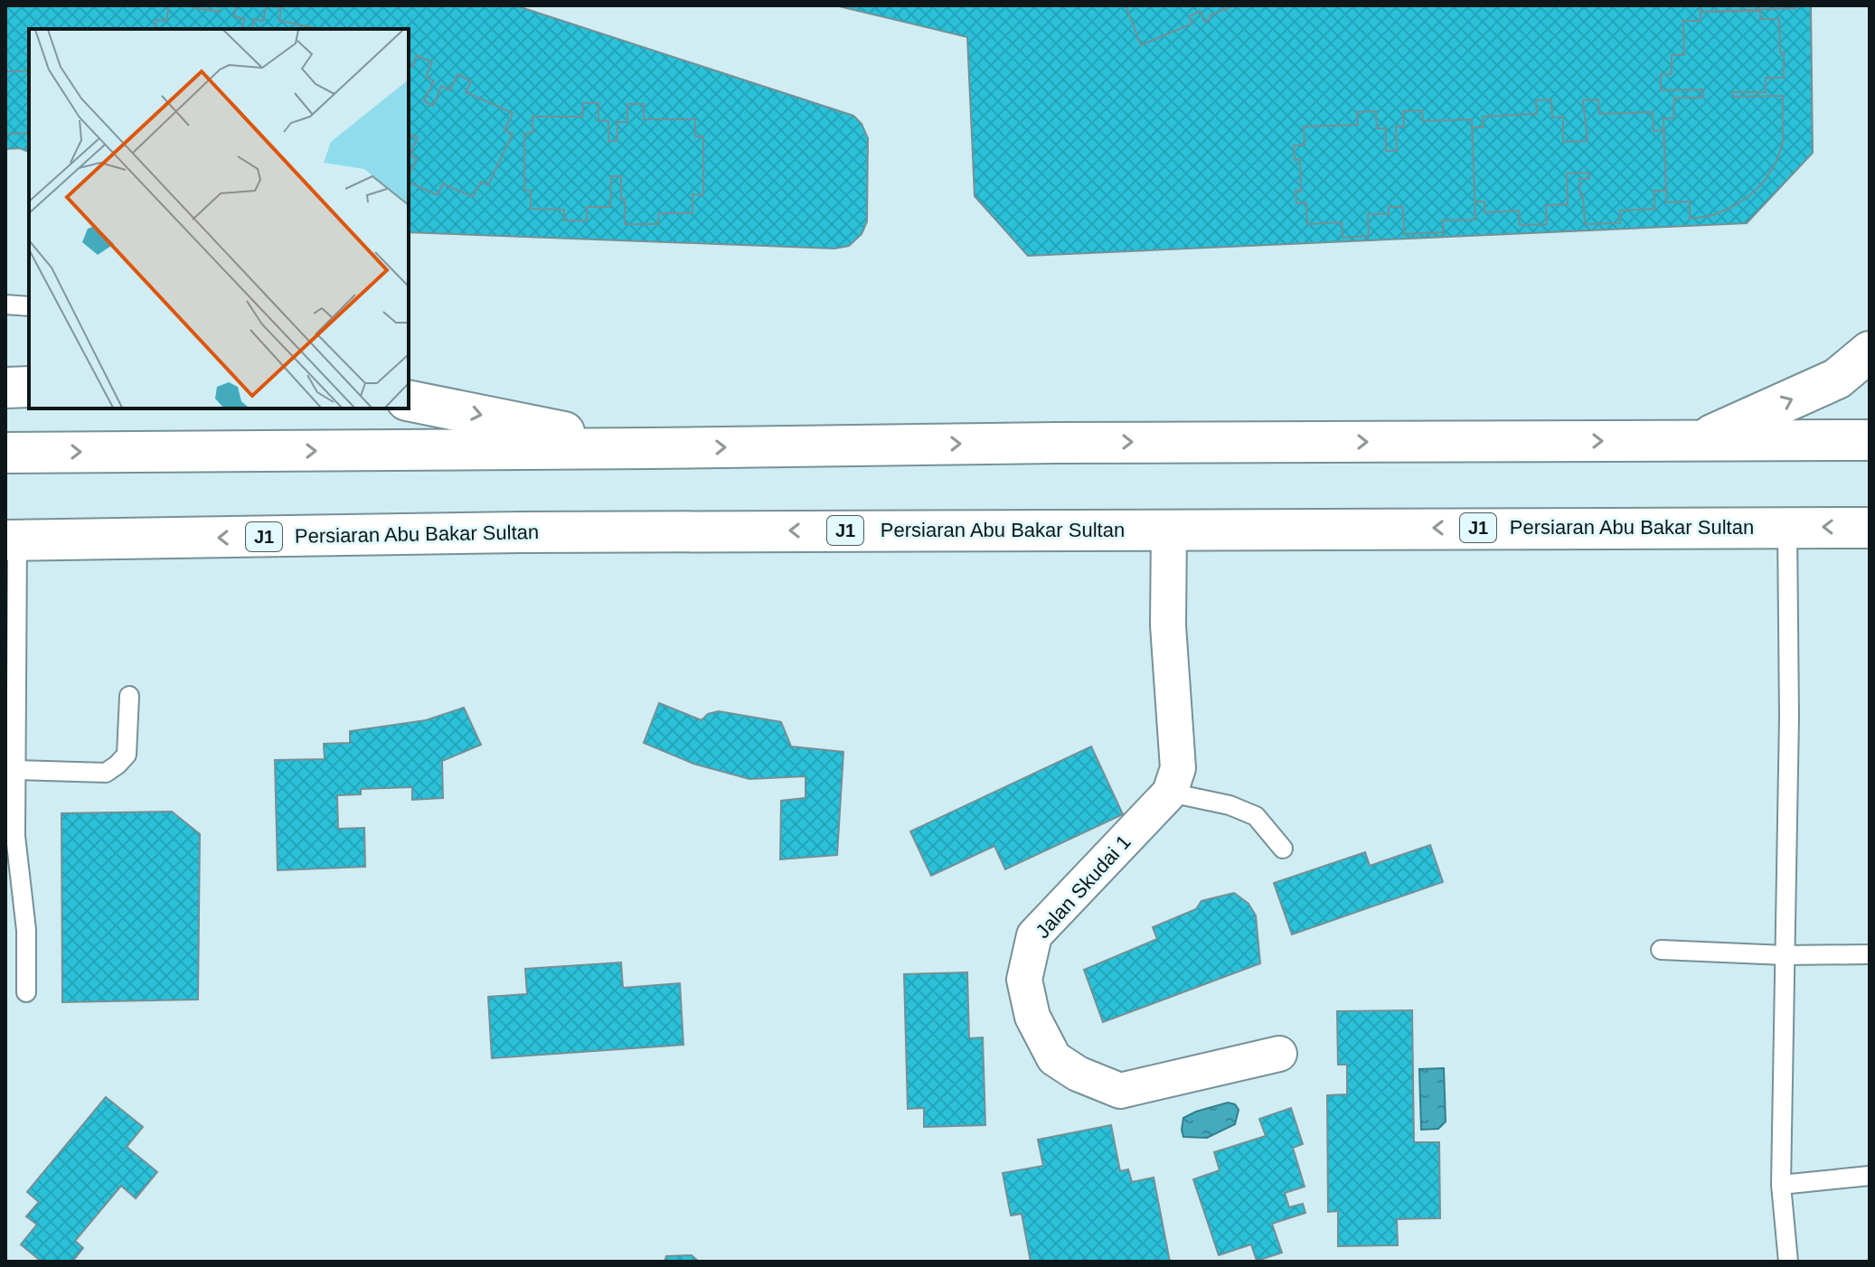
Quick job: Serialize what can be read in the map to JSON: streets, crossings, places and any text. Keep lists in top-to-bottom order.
{
  "streets": {
    "highway": ["Persiaran Abu Bakar Sultan", "J1"],
    "street": ["Jalan Skudai 1"]
  }
}
